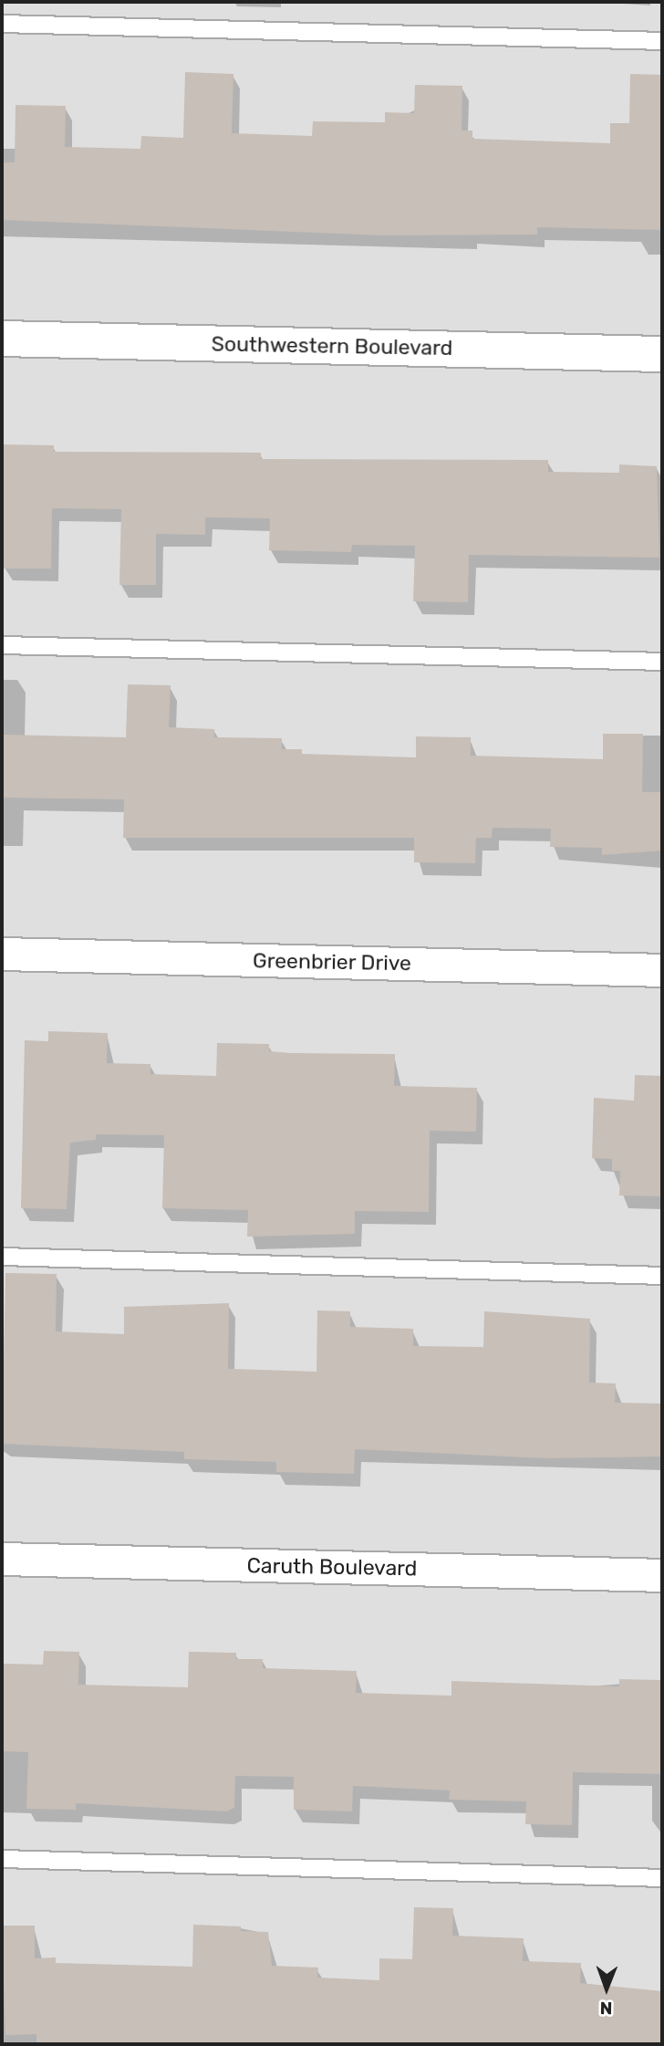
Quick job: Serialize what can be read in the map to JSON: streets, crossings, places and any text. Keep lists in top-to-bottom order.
{
  "streets": {
    "street": ["Southwestern Boulevard", "Greenbrier Drive", "Caruth Boulevard"]
  },
  "north": "bottom"
}
